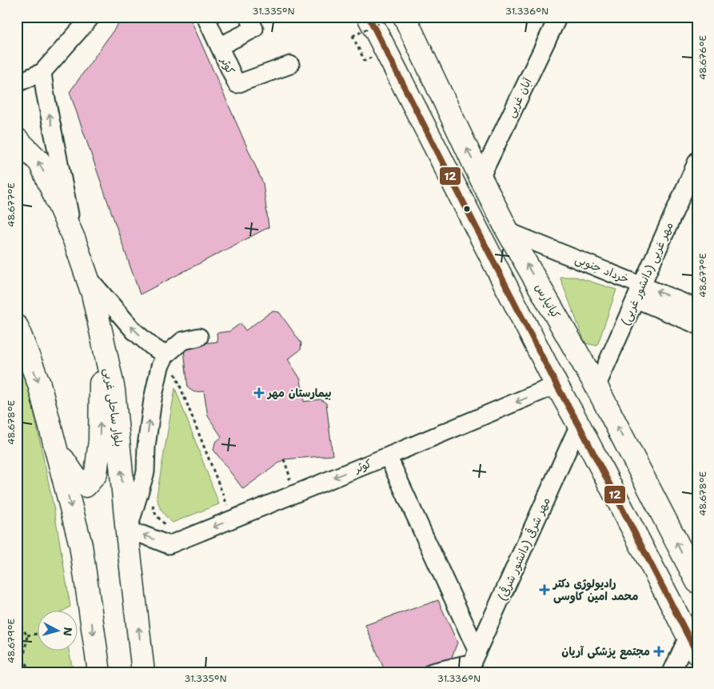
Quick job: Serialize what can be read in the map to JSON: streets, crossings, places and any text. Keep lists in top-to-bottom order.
{
  "streets": {
    "main road": ["کیانپارس", "بلوار ساحلی غربی"],
    "street": [
      "کوثر",
      "آبان غربی",
      "خرداد جنوبی",
      "(دانشور غربی) مهر غربی",
      "مهر شرقی (دانشور شرقی)"
    ]
  },
  "crossings": [
    ["آبان غربی", "کیانپارس"],
    ["خرداد جنوبی", "(دانشور غربی) مهر غربی"],
    ["خرداد جنوبی", "کیانپارس"],
    ["(دانشور غربی) مهر غربی", "کیانپارس"]
  ],
  "one_way": ["کوثر"],
  "places": {
    "health": ["بیمارستان مهر", "رادیولوژی دکتر محمد امین کاوسی", "مجتمع پزشکی آریان"]
  },
  "lines": ["transit line 12"],
  "north": "right",
  "coordinates": [
    "31.335°N",
    "31.336°N",
    "48.676°E",
    "48.677°E",
    "48.678°E",
    "48.679°E"
  ]
}
